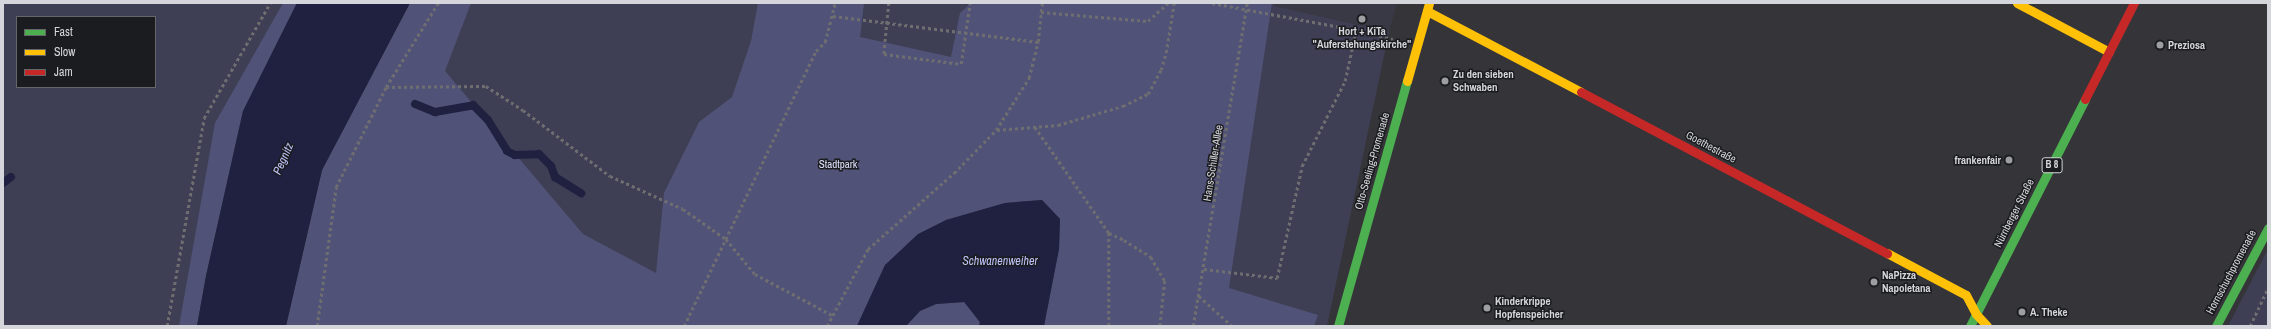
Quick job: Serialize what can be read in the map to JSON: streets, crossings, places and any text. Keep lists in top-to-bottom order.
{
  "streets": {
    "street": [
      "Goethestraße",
      "Otto-Seeling-Promenade",
      "B 8",
      "Nürnberger Straße",
      "Hornschuchpromenade"
    ],
    "path": ["Hans-Schiller-Allee"]
  },
  "crossings": [
    ["Goethestraße", "Otto-Seeling-Promenade"],
    ["Goethestraße", "Nürnberger Straße"]
  ],
  "water": ["Pegnitz", "Schwanenweiher"],
  "parks": ["Stadtpark"],
  "places": [
    "Hort + KiTa \"Auferstehungskirche\"",
    "Preziosa",
    "Zu den sieben Schwaben",
    "frankenfair",
    "NaPizza Napoletana",
    "Kinderkrippe Hopfenspeicher",
    "A. Theke"
  ],
  "legend": ["Fast", "Slow", "Jam"]
}
